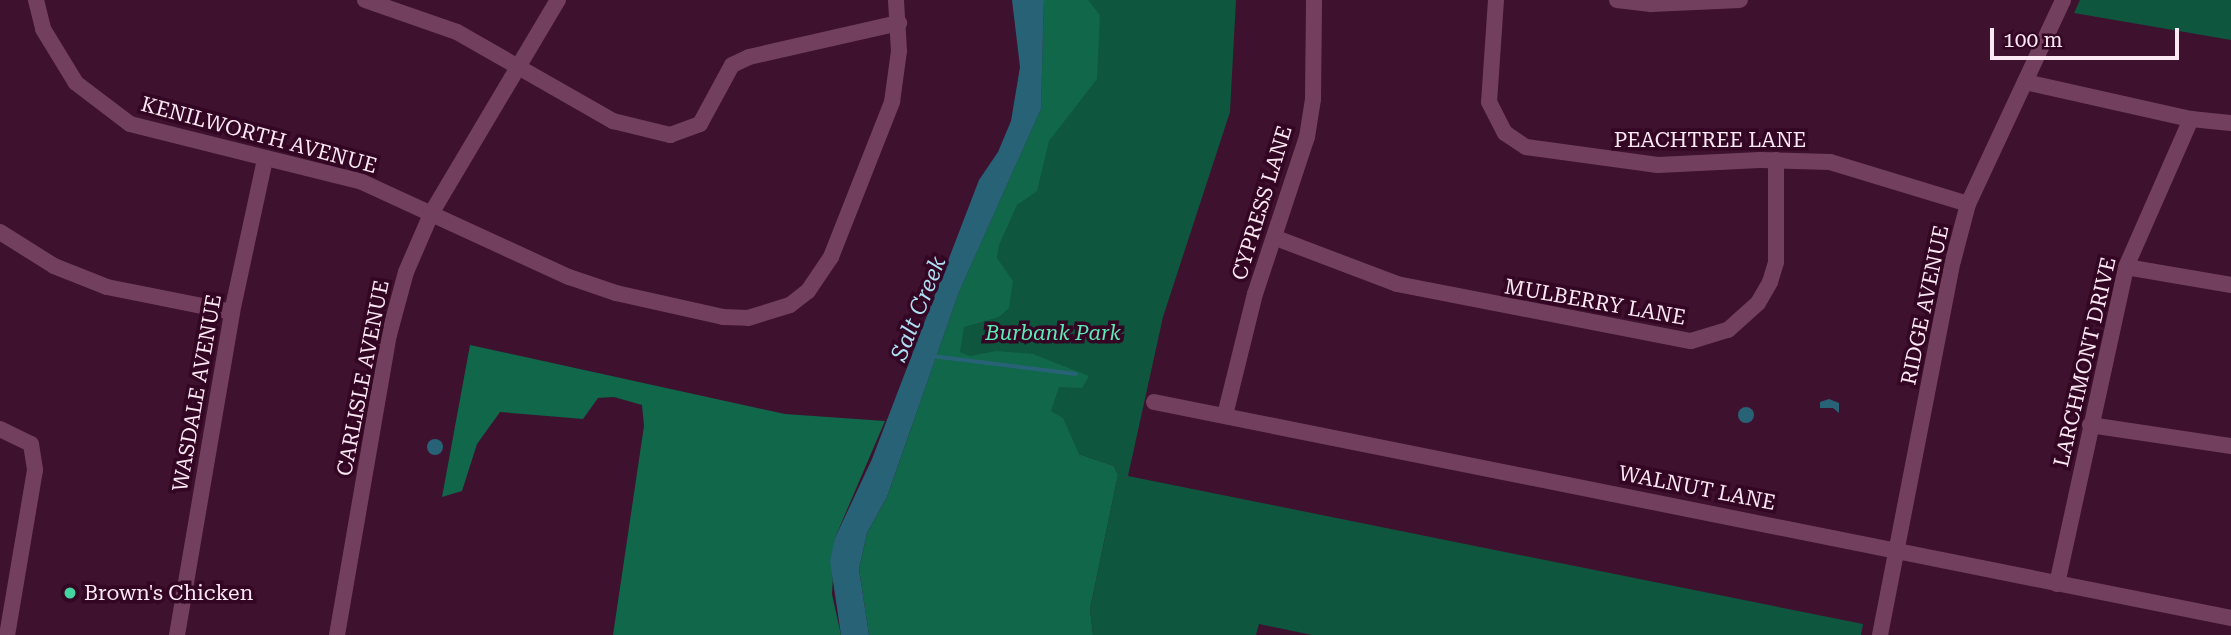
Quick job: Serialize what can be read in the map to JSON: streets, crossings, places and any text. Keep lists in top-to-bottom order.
{
  "streets": {
    "street": [
      "KENILWORTH AVENUE",
      "PEACHTREE LANE",
      "CYPRESS LANE",
      "MULBERRY LANE",
      "RIDGE AVENUE",
      "LARCHMONT DRIVE",
      "CARLISLE AVENUE",
      "WASDALE AVENUE",
      "WALNUT LANE"
    ]
  },
  "crossings": [
    ["KENILWORTH AVENUE", "CARLISLE AVENUE"],
    ["KENILWORTH AVENUE", "WASDALE AVENUE"],
    ["PEACHTREE LANE", "MULBERRY LANE"],
    ["PEACHTREE LANE", "RIDGE AVENUE"],
    ["CYPRESS LANE", "MULBERRY LANE"],
    ["CYPRESS LANE", "WALNUT LANE"],
    ["RIDGE AVENUE", "WALNUT LANE"],
    ["LARCHMONT DRIVE", "WALNUT LANE"]
  ],
  "water": ["Salt Creek"],
  "parks": ["Burbank Park"],
  "places": ["Brown's Chicken"],
  "scale_bar": "100 m"
}
